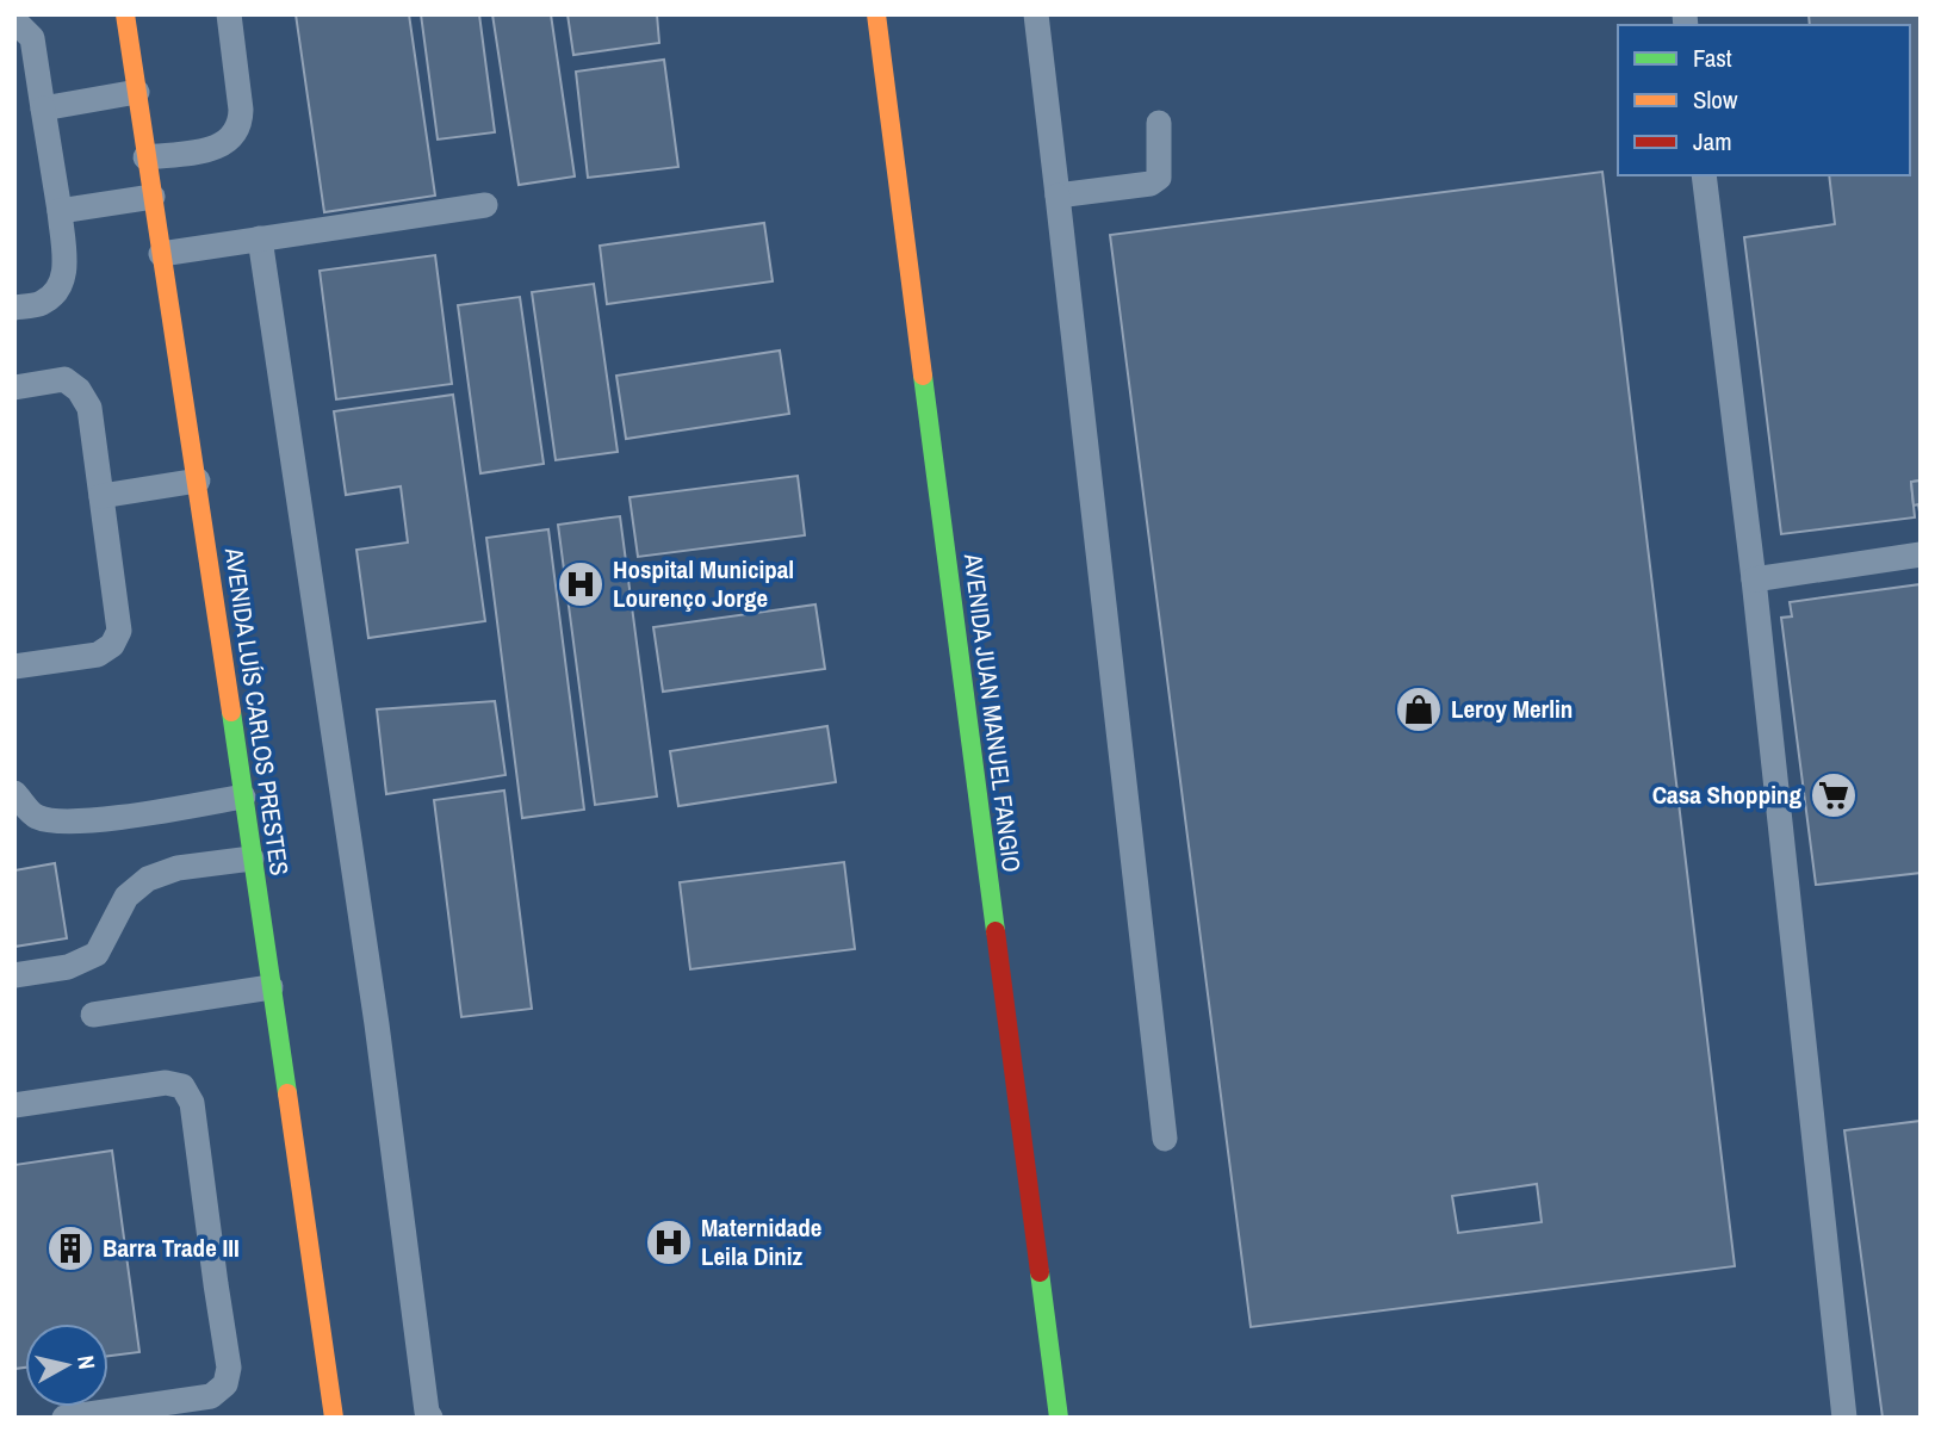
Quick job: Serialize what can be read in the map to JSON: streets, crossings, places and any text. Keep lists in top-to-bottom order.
{
  "streets": {
    "street": ["AVENIDA LUÍS CARLOS PRESTES", "AVENIDA JUAN MANUEL FANGIO"]
  },
  "places": {
    "hospital": ["Hospital Municipal Lourenço Jorge", "Maternidade Leila Diniz"],
    "shop": ["Leroy Merlin"],
    "supermarket": ["Casa Shopping"],
    "building": ["Barra Trade III"]
  },
  "legend": ["Fast", "Slow", "Jam"],
  "north": "right"
}
